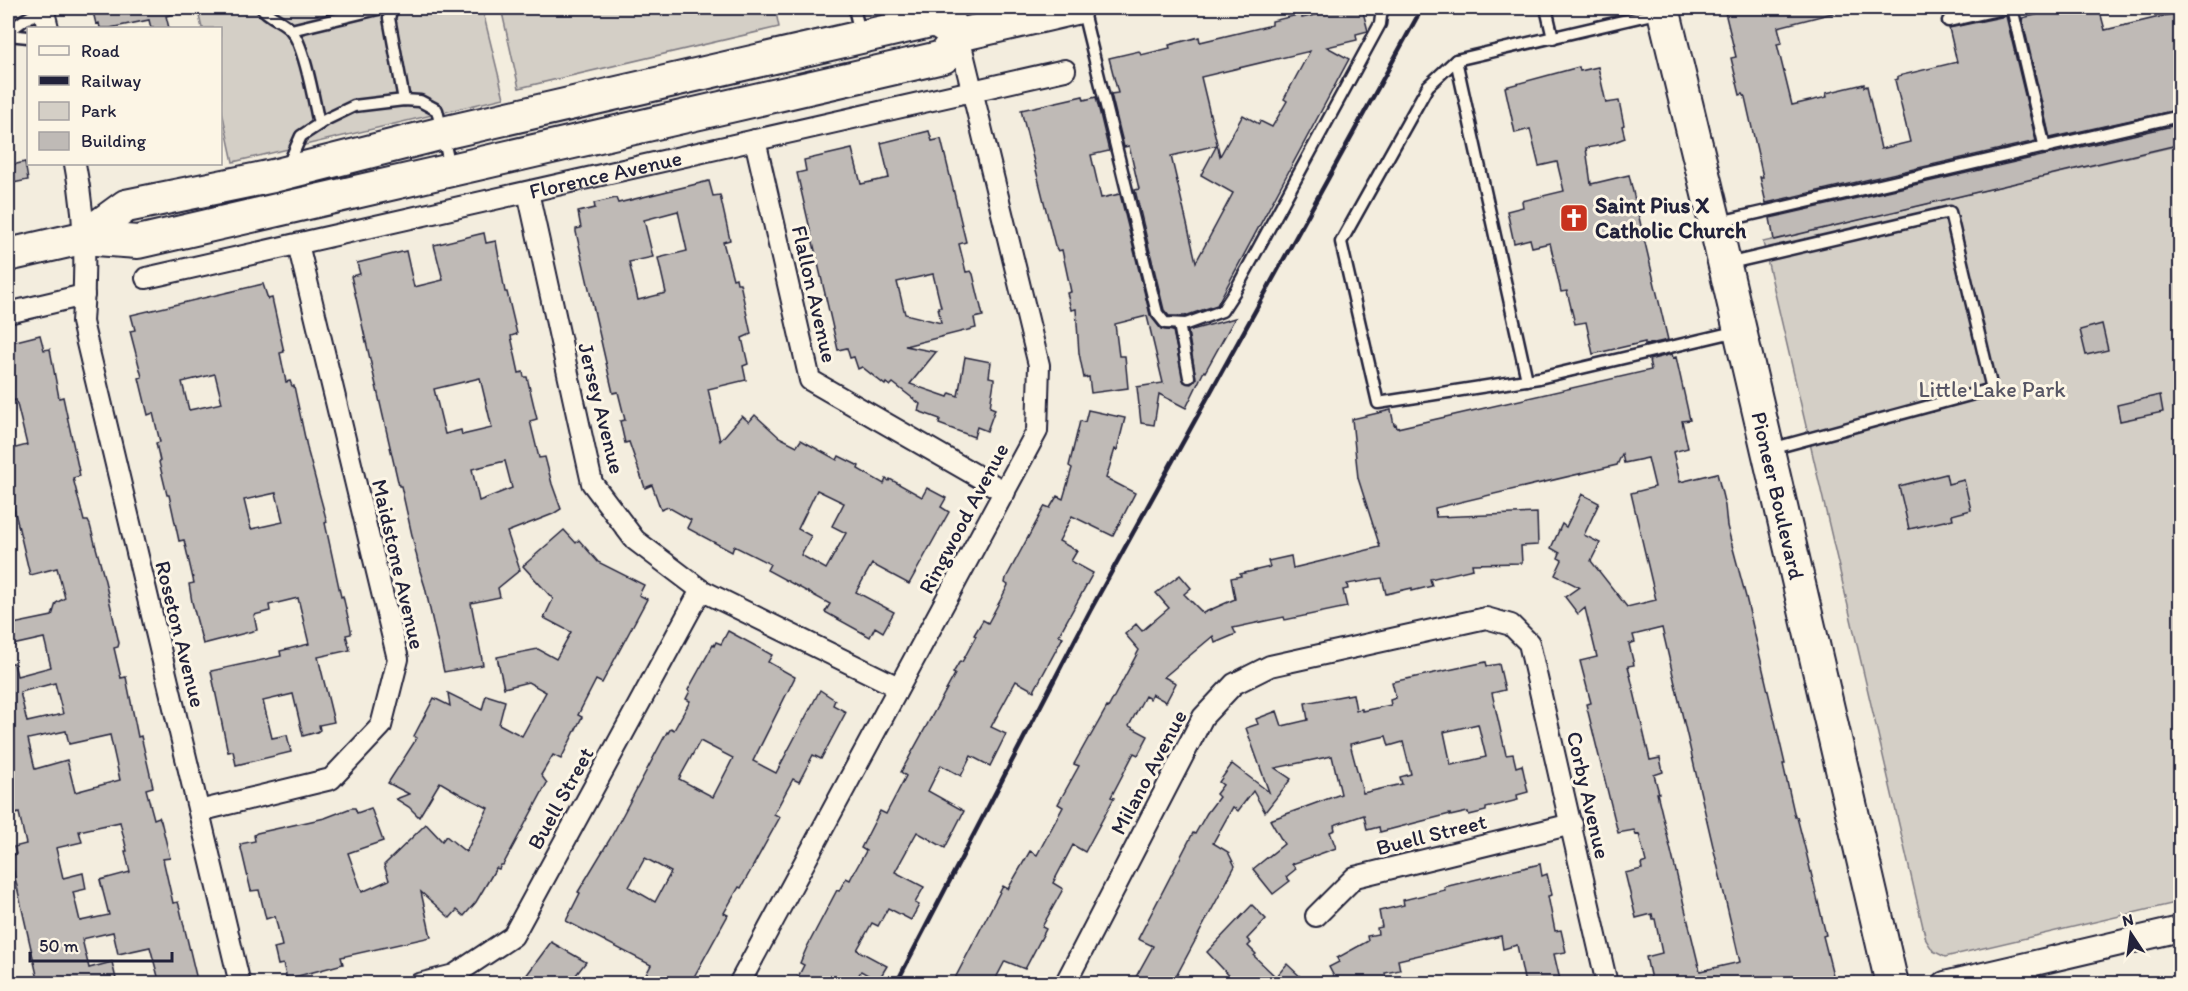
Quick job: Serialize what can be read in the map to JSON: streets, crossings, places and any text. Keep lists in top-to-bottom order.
{
  "streets": {
    "main road": ["Florence Avenue", "Pioneer Boulevard"],
    "street": [
      "Flallon Avenue",
      "Jersey Avenue",
      "Ringwood Avenue",
      "Maidstone Avenue",
      "Roseton Avenue",
      "Milano Avenue",
      "Corby Avenue",
      "Buell Street"
    ]
  },
  "crossings": [
    ["Florence Avenue", "Flallon Avenue"],
    ["Florence Avenue", "Jersey Avenue"],
    ["Florence Avenue", "Ringwood Avenue"],
    ["Florence Avenue", "Maidstone Avenue"],
    ["Florence Avenue", "Roseton Avenue"],
    ["Flallon Avenue", "Ringwood Avenue"],
    ["Jersey Avenue", "Ringwood Avenue"],
    ["Jersey Avenue", "Buell Street"],
    ["Maidstone Avenue", "Roseton Avenue"],
    ["Milano Avenue", "Corby Avenue"],
    ["Corby Avenue", "Buell Street"]
  ],
  "parks": ["Little Lake Park"],
  "places": {
    "church": ["Saint Pius X Catholic Church"]
  },
  "legend": [
    "Road",
    "Railway",
    "Park",
    "Building"
  ],
  "scale_bar": "50 m",
  "north": "top"
}
